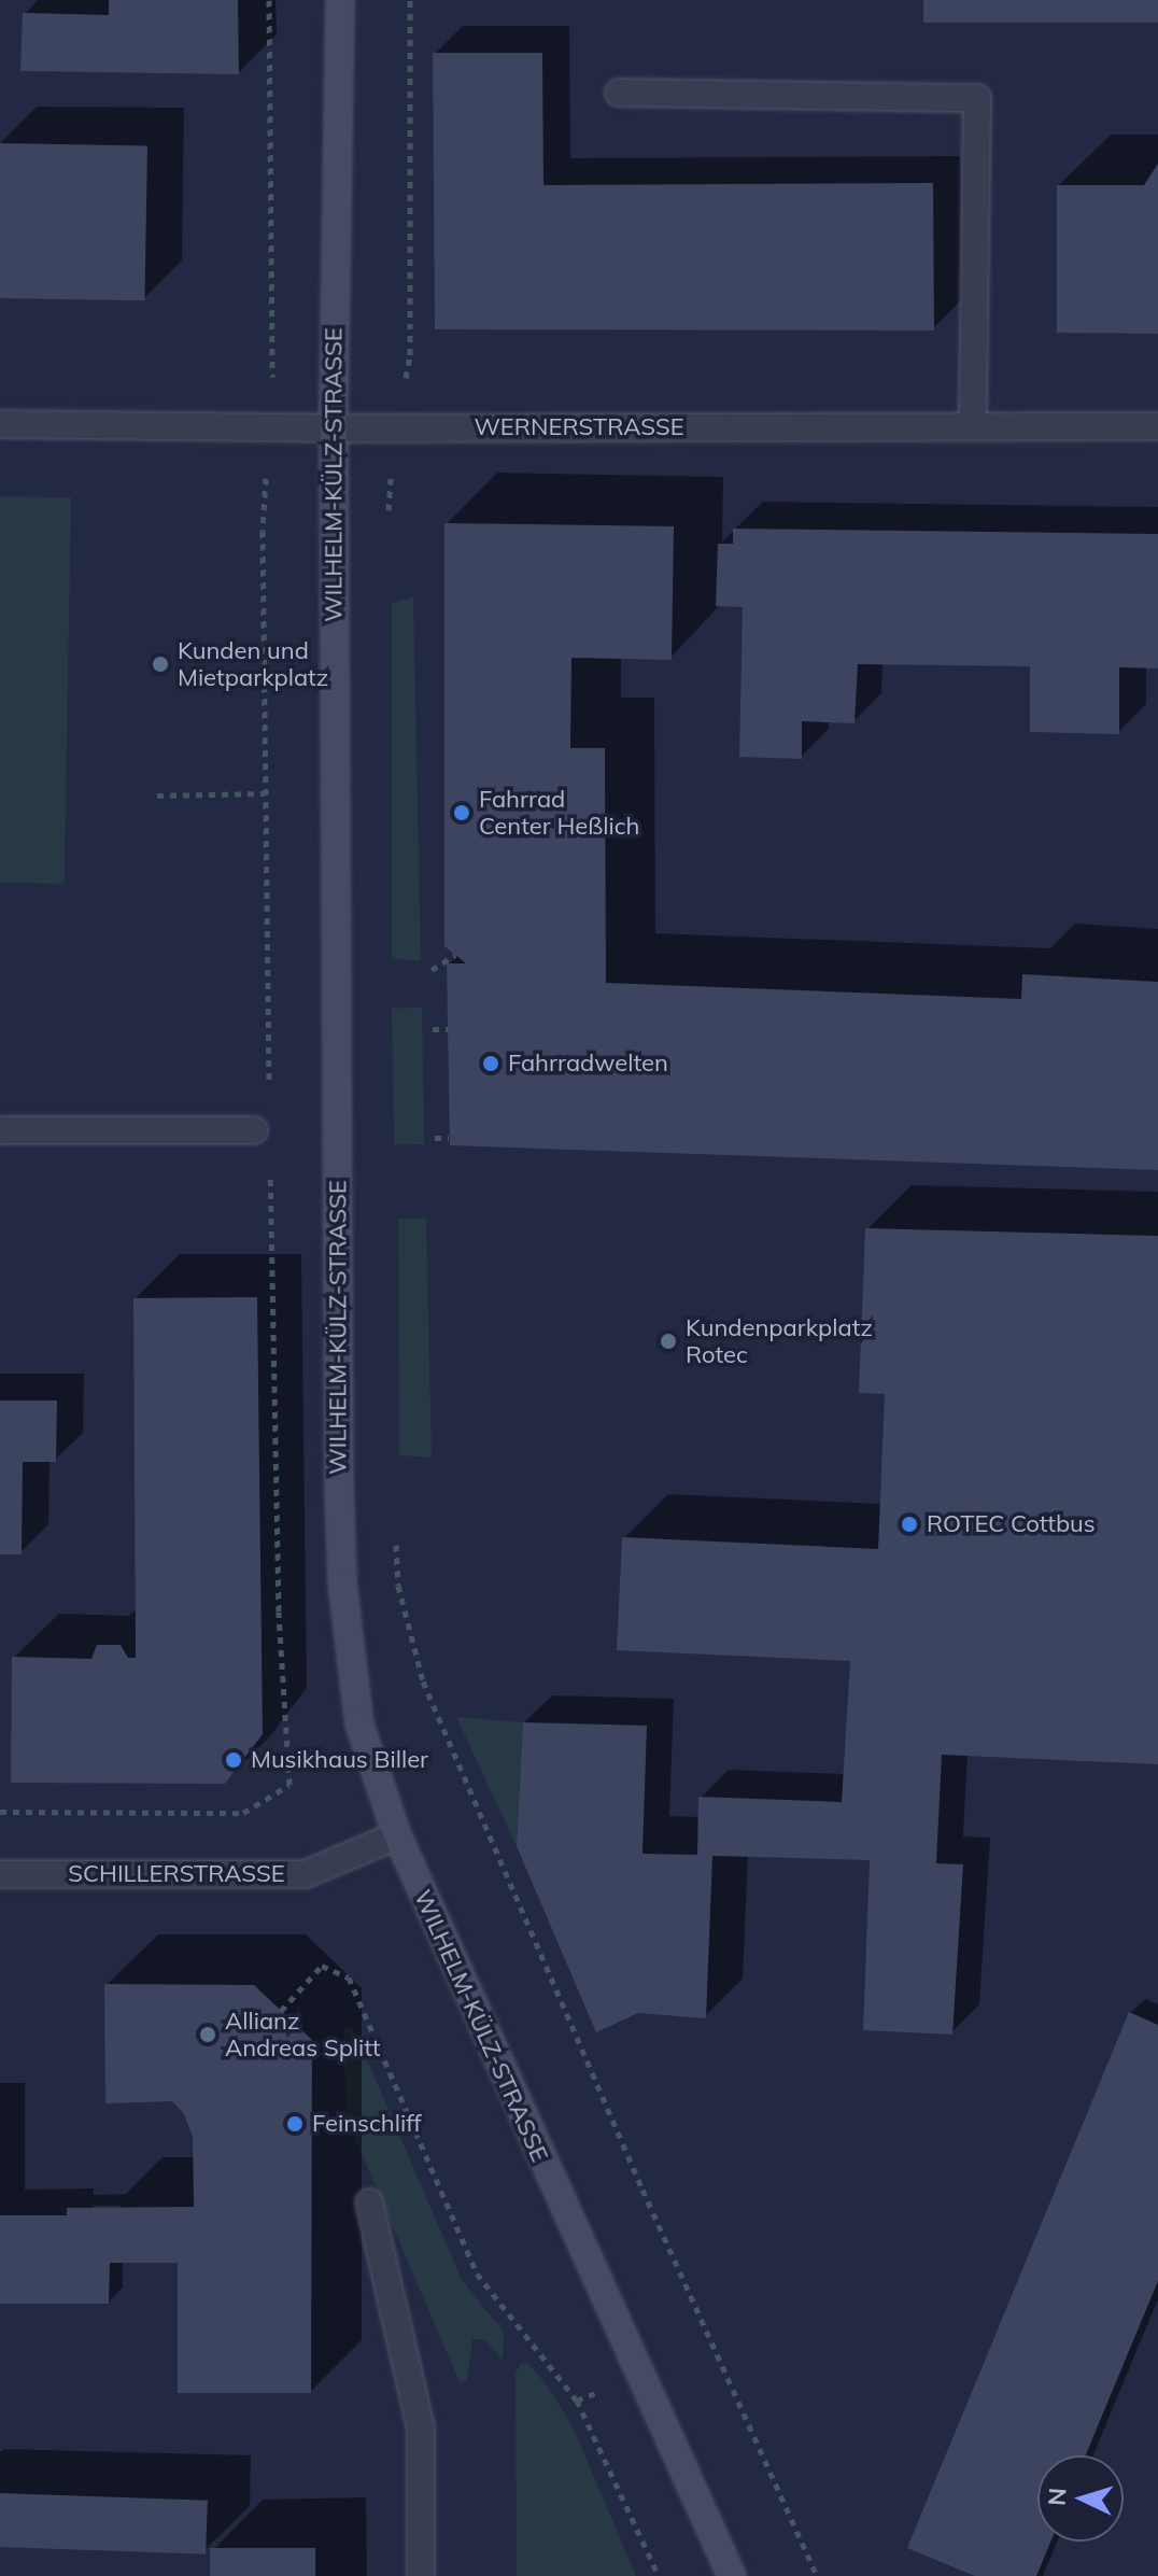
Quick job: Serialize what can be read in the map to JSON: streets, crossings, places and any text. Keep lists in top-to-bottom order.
{
  "streets": {
    "main road": ["WILHELM-KÜLZ-STRASSE"],
    "street": ["WERNERSTRASSE", "SCHILLERSTRASSE"]
  },
  "crossings": [
    ["WERNERSTRASSE", "WILHELM-KÜLZ-STRASSE"],
    ["WILHELM-KÜLZ-STRASSE", "SCHILLERSTRASSE"]
  ],
  "places": [
    "Kunden und Mietparkplatz",
    "Fahrrad Center Heßlich",
    "Fahrradwelten",
    "Kundenparkplatz Rotec",
    "ROTEC Cottbus",
    "Musikhaus Biller",
    "Allianz Andreas Splitt",
    "Feinschliff"
  ],
  "north": "left"
}
